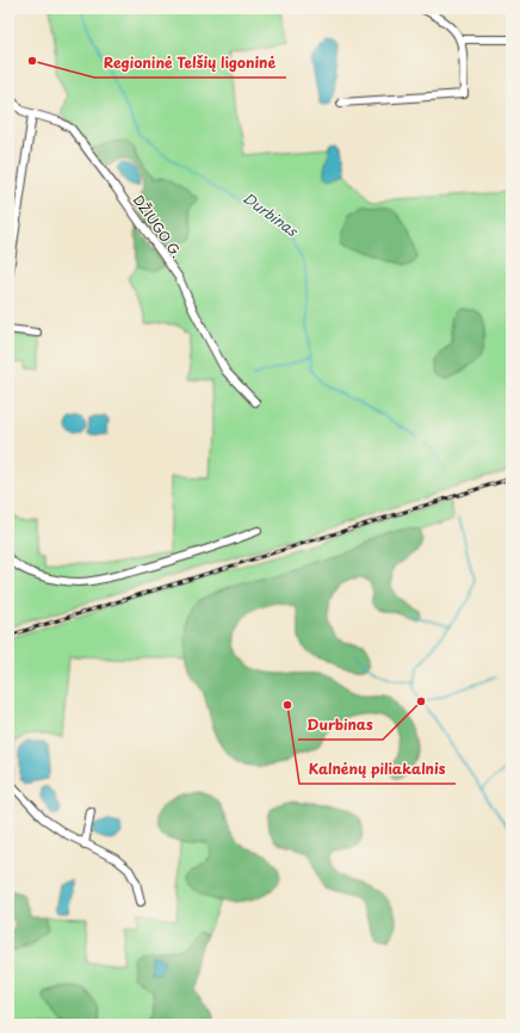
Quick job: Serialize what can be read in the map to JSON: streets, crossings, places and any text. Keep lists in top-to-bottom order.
{
  "streets": {
    "street": ["DŽIUGO G."]
  },
  "water": ["Durbinas"],
  "places": ["Regioninė Telšių ligoninė", "Durbinas", "Kalnėnų piliakalnis"]
}
